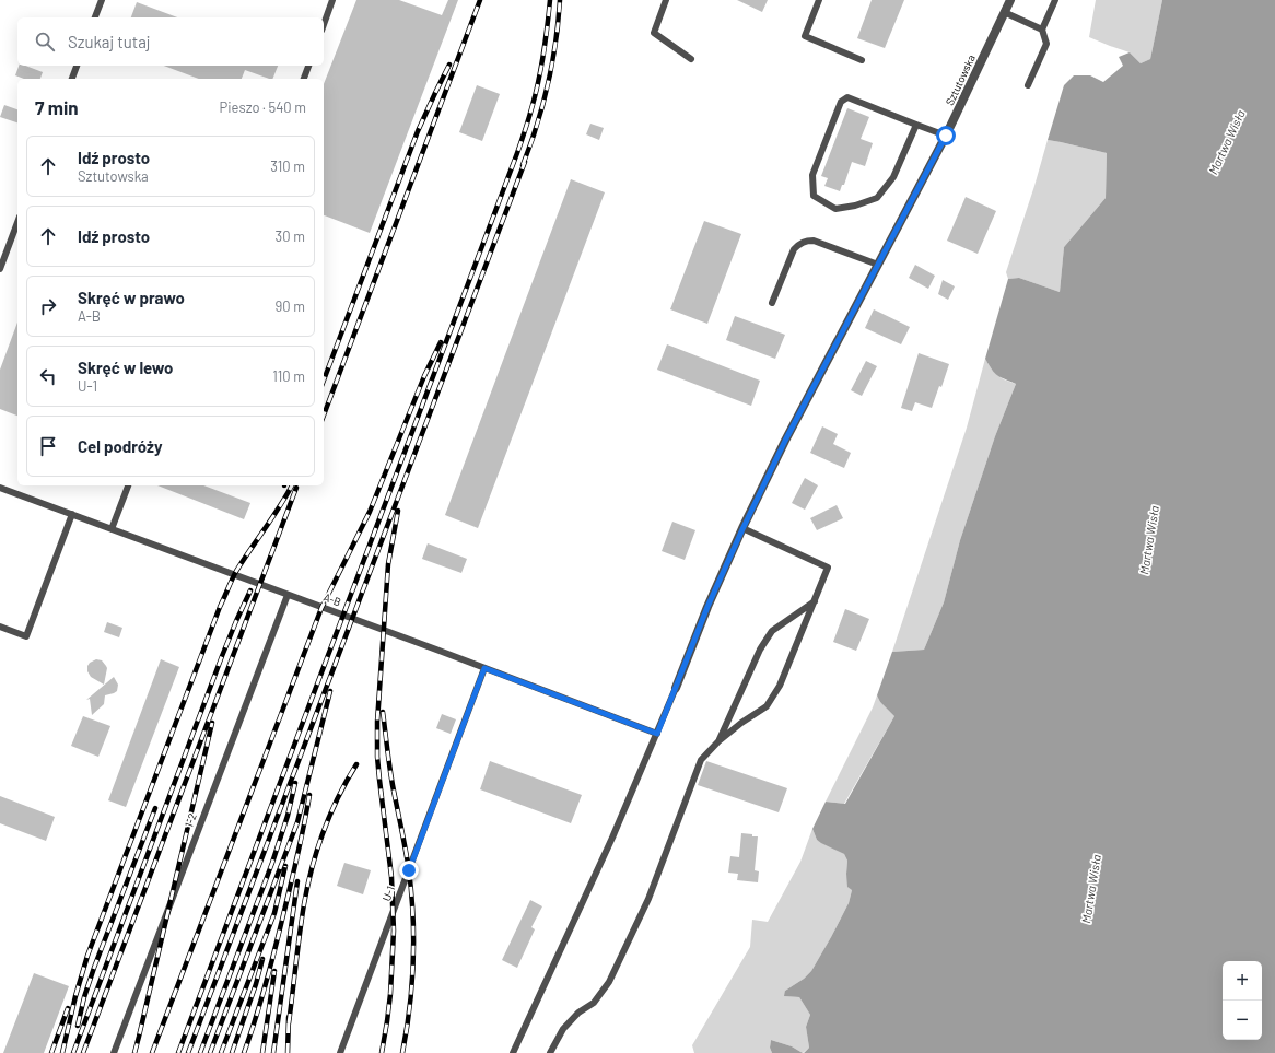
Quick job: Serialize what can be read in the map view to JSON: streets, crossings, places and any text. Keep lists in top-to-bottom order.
{
  "streets": {
    "street": ["Sztutowska"],
    "lane": ["A-B", "1-2", "U-1"]
  },
  "crossings": [
    ["A-B", "1-2"],
    ["A-B", "U-1"]
  ],
  "water": ["Martwa Wisła"],
  "page": {
    "search": "Szukaj tutaj",
    "heading": ["7 min", "Pieszo · 540 m"],
    "list": [
      ["Idź prosto", "Sztutowska", "310 m"],
      ["Idź prosto", "30 m"],
      ["Skręć w prawo", "A-B", "90 m"],
      ["Skręć w lewo", "U-1", "110 m"],
      "Cel podróży"
    ],
    "map_buttons": ["+", "−"]
  }
}
